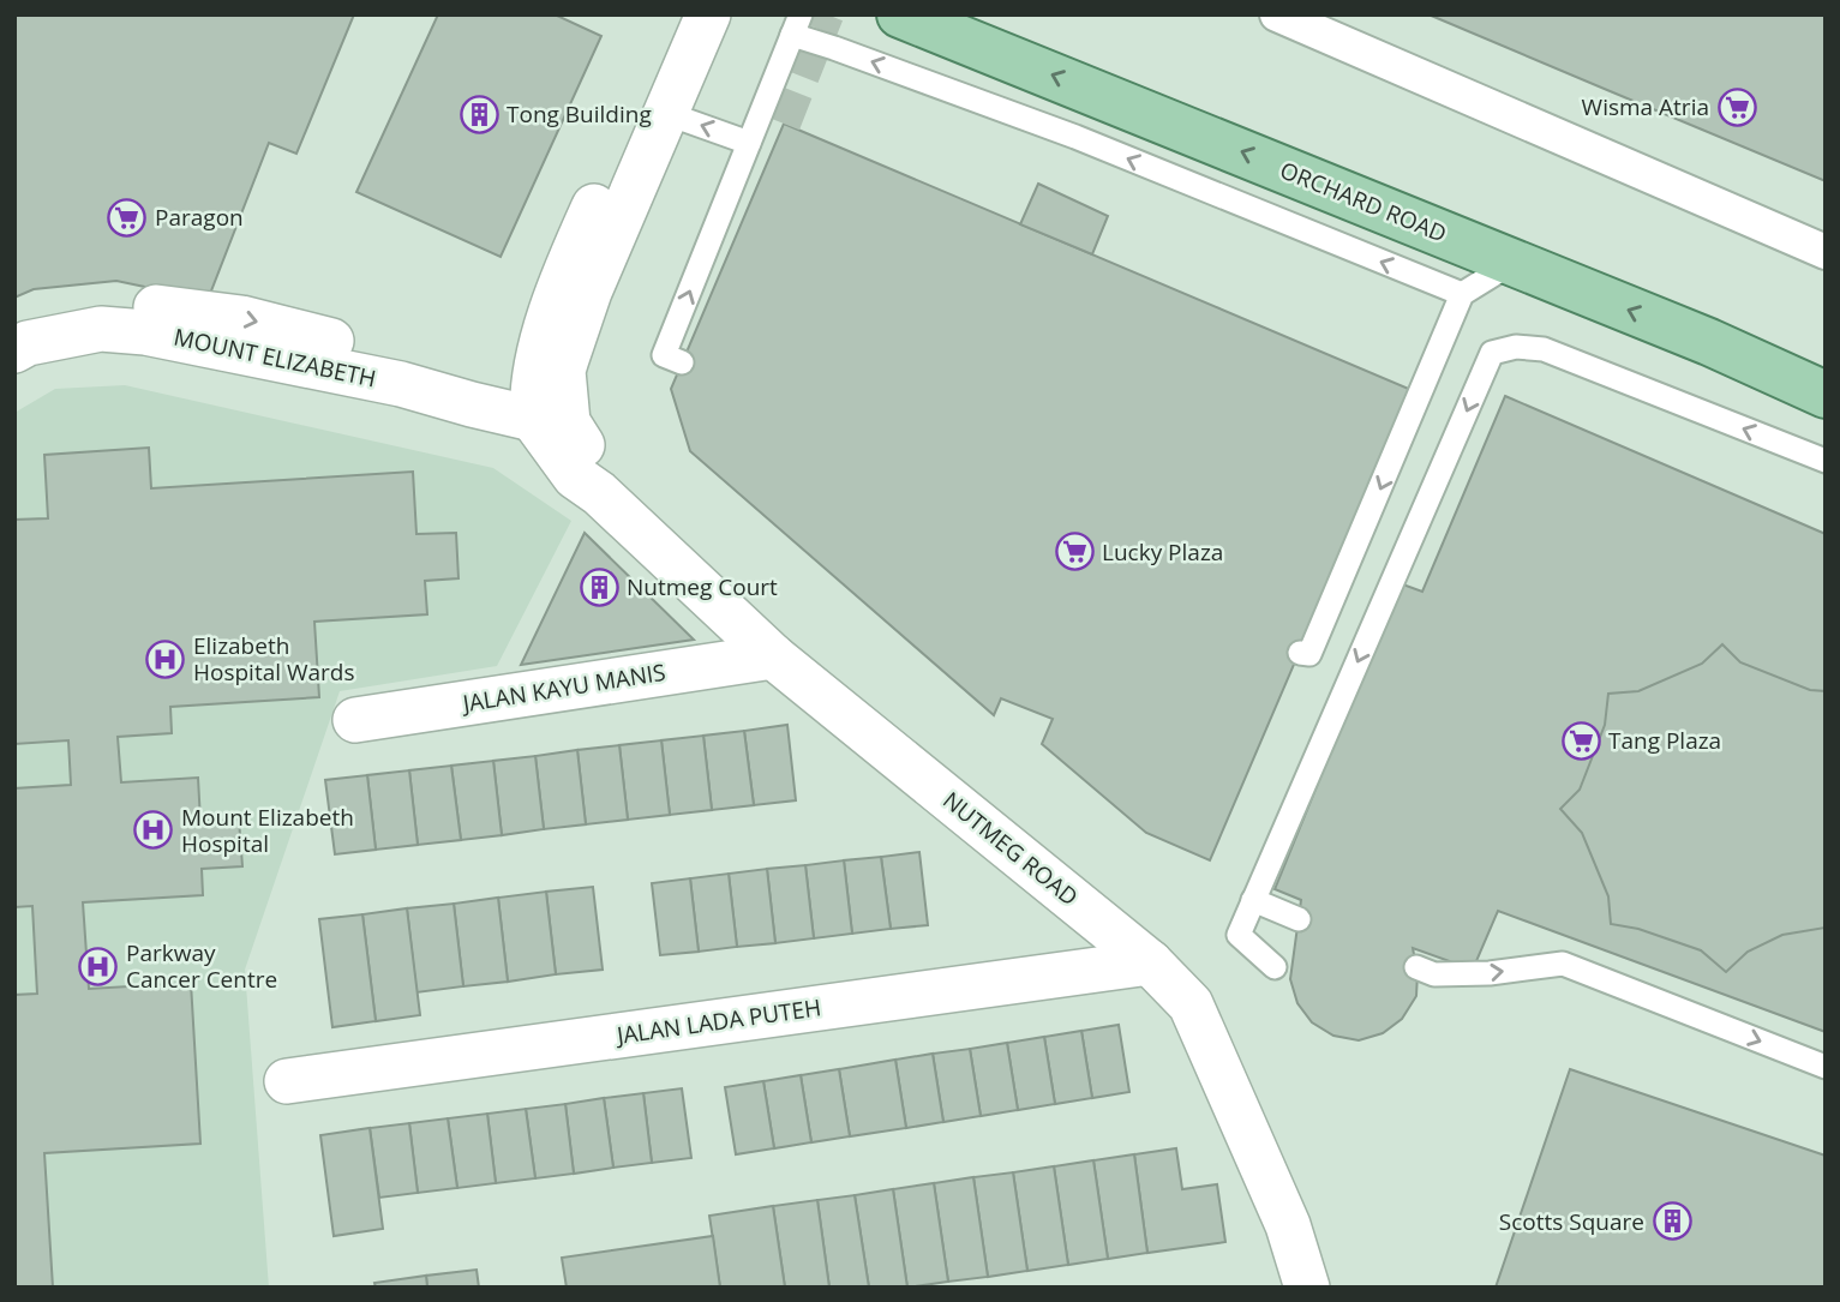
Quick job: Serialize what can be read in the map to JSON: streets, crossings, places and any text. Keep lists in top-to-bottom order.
{
  "streets": {
    "main road": ["ORCHARD ROAD"],
    "street": [
      "MOUNT ELIZABETH",
      "JALAN KAYU MANIS",
      "NUTMEG ROAD",
      "JALAN LADA PUTEH"
    ]
  },
  "crossings": [
    ["MOUNT ELIZABETH", "NUTMEG ROAD"],
    ["JALAN KAYU MANIS", "NUTMEG ROAD"],
    ["NUTMEG ROAD", "JALAN LADA PUTEH"]
  ],
  "one_way": ["ORCHARD ROAD"],
  "places": {
    "supermarket": [
      "Wisma Atria",
      "Paragon",
      "Lucky Plaza",
      "Tang Plaza"
    ],
    "building": ["Tong Building", "Nutmeg Court", "Scotts Square"],
    "hospital": ["Elizabeth Hospital Wards", "Mount Elizabeth Hospital", "Parkway Cancer Centre"]
  }
}
